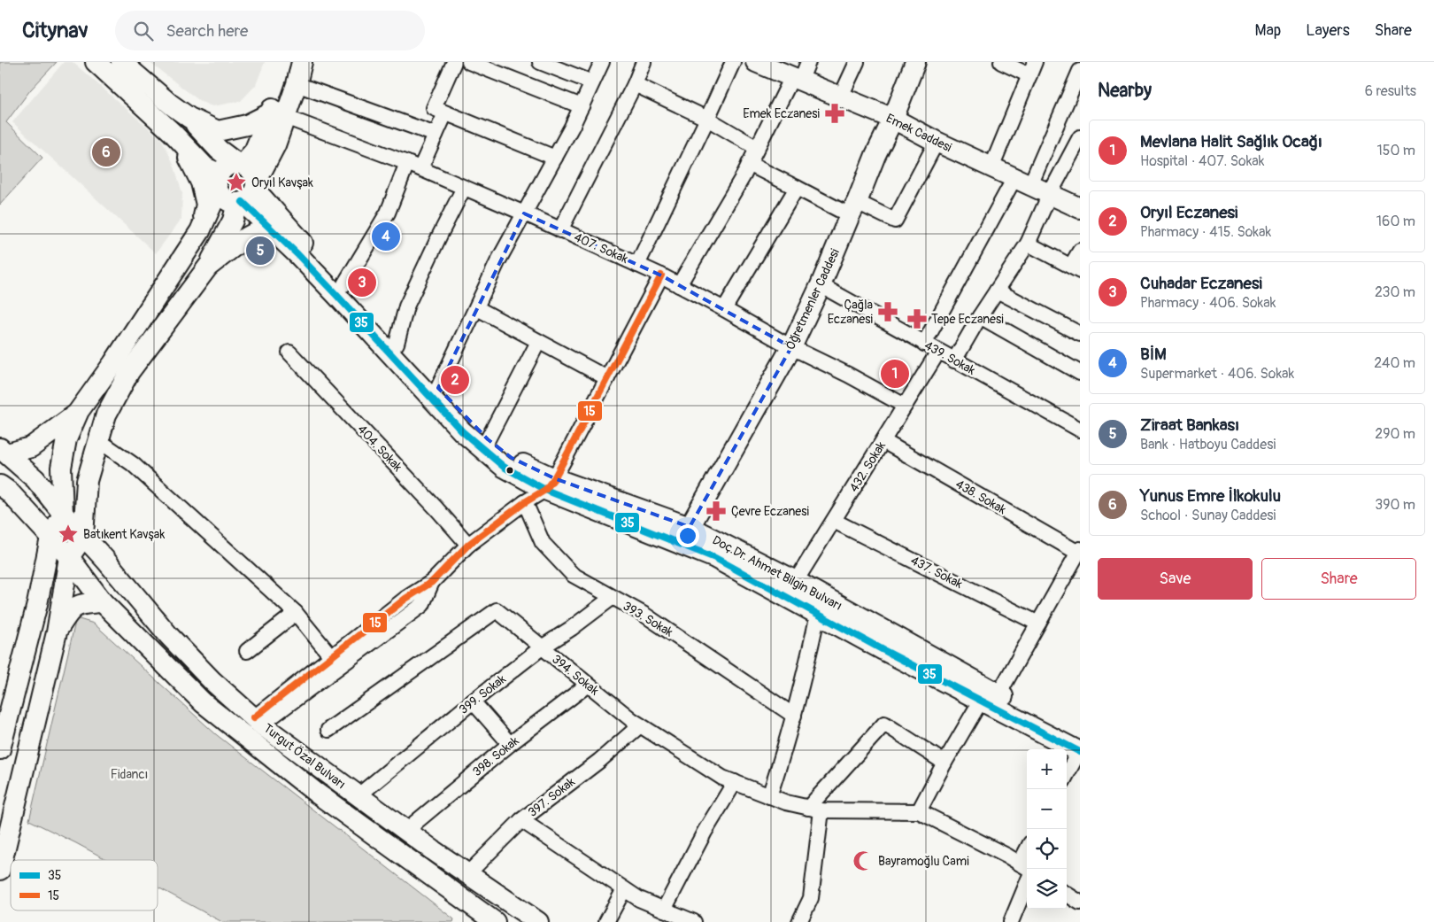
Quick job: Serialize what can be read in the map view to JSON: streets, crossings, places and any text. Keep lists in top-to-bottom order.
{
  "streets": {
    "main road": [
      "Emek Caddesi",
      "Öğretmenler Caddesi",
      "Doç.Dr. Ahmet Bilgin Bulvarı",
      "Turgut Özal Bulvarı"
    ],
    "street": [
      "407. Sokak",
      "439. Sokak",
      "404. Sokak",
      "432. Sokak",
      "438. Sokak",
      "437. Sokak",
      "393. Sokak",
      "394. Sokak",
      "399. Sokak",
      "398. Sokak",
      "397. Sokak"
    ]
  },
  "crossings": [
    ["Emek Caddesi", "Öğretmenler Caddesi"],
    ["407. Sokak", "Öğretmenler Caddesi"],
    ["407. Sokak", "432. Sokak"],
    ["Öğretmenler Caddesi", "439. Sokak"],
    ["Öğretmenler Caddesi", "Doç.Dr. Ahmet Bilgin Bulvarı"],
    ["439. Sokak", "432. Sokak"],
    ["432. Sokak", "438. Sokak"],
    ["432. Sokak", "437. Sokak"],
    ["432. Sokak", "Doç.Dr. Ahmet Bilgin Bulvarı"],
    ["393. Sokak", "399. Sokak"],
    ["394. Sokak", "399. Sokak"],
    ["394. Sokak", "398. Sokak"],
    ["394. Sokak", "397. Sokak"],
    ["399. Sokak", "Turgut Özal Bulvarı"],
    ["Turgut Özal Bulvarı", "398. Sokak"],
    ["Turgut Özal Bulvarı", "397. Sokak"]
  ],
  "parks": ["Fidancı"],
  "places": {
    "pharmacy": [
      "Emek Eczanesi",
      "Çağla Eczanesi",
      "Tepe Eczanesi",
      "Çevre Eczanesi"
    ],
    "place": ["Oryıl Kavşak", "Batıkent Kavşak"],
    "mosque": ["Bayramoğlu Cami"]
  },
  "lines": ["transit line 35", "transit line 15"],
  "legend": ["35", "15"],
  "page": {
    "header": "Citynav",
    "search": "Search here",
    "nav": ["Map", "Layers", "Share"],
    "heading": ["Nearby", "6 results"],
    "list": [
      {
        "mark": "1",
        "name": "Mevlana Halit Sağlık Ocağı",
        "note": "Hospital · 407. Sokak",
        "value": "150 m"
      },
      {
        "mark": "2",
        "name": "Oryıl Eczanesi",
        "note": "Pharmacy · 415. Sokak",
        "value": "160 m"
      },
      {
        "mark": "3",
        "name": "Cuhadar Eczanesi",
        "note": "Pharmacy · 406. Sokak",
        "value": "230 m"
      },
      {
        "mark": "4",
        "name": "BİM",
        "note": "Supermarket · 406. Sokak",
        "value": "240 m"
      },
      {
        "mark": "5",
        "name": "Ziraat Bankası",
        "note": "Bank · Hatboyu Caddesi",
        "value": "290 m"
      },
      {
        "mark": "6",
        "name": "Yunus Emre İlkokulu",
        "note": "School · Sunay Caddesi",
        "value": "390 m"
      }
    ],
    "pins": [
      "6",
      "4",
      "5",
      "3",
      "1",
      "2"
    ],
    "buttons": ["Save", "Share"],
    "map_buttons": ["+", "−"]
  }
}
